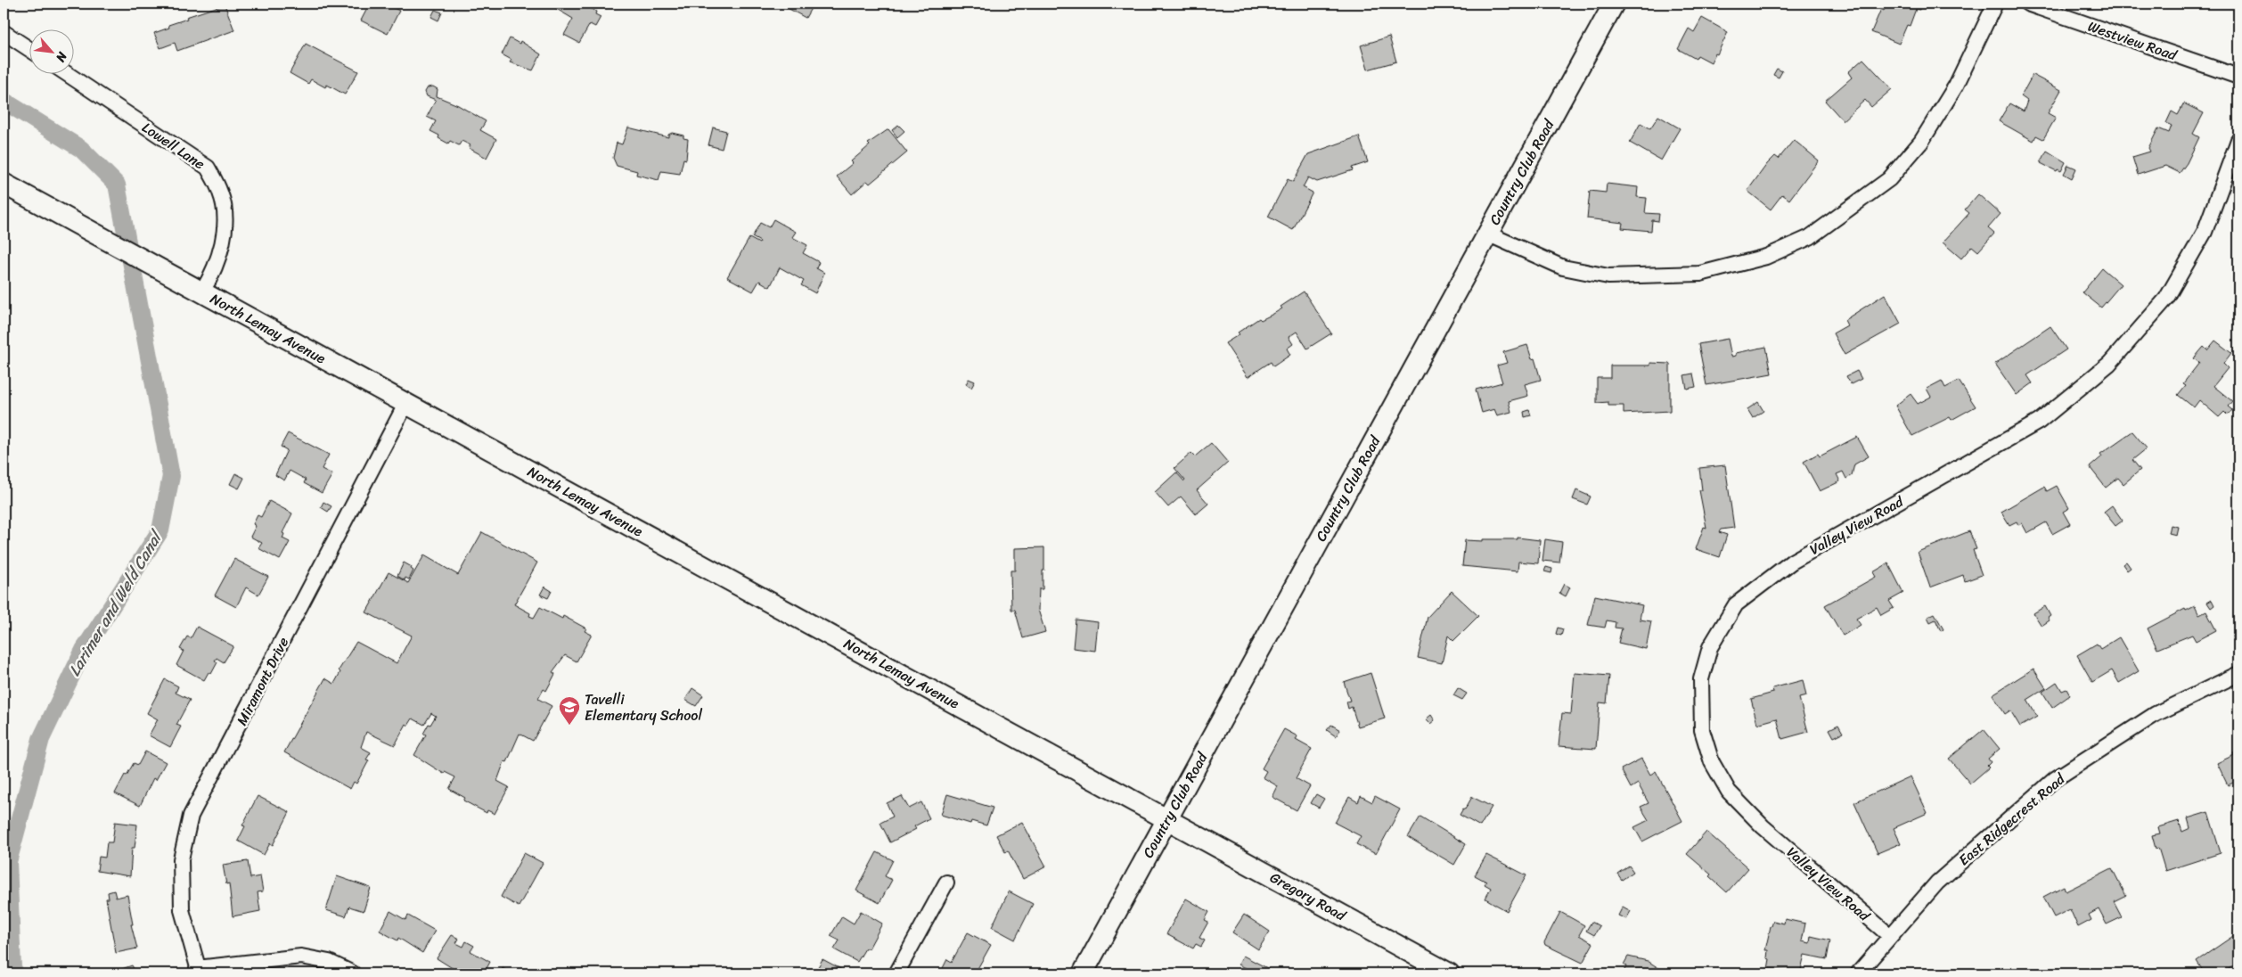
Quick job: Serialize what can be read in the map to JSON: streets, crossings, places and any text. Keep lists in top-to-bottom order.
{
  "streets": {
    "street": [
      "Westview Road",
      "Lowell Lane",
      "Country Club Road",
      "North Lemay Avenue",
      "Valley View Road",
      "Miramont Drive",
      "East Ridgecrest Road",
      "Gregory Road"
    ]
  },
  "crossings": [
    ["Lowell Lane", "North Lemay Avenue"],
    ["Country Club Road", "North Lemay Avenue"],
    ["Country Club Road", "Gregory Road"],
    ["North Lemay Avenue", "Miramont Drive"],
    ["North Lemay Avenue", "Gregory Road"],
    ["Valley View Road", "East Ridgecrest Road"]
  ],
  "water": ["Larimer and Weld Canal"],
  "places": {
    "school or university": ["Tavelli Elementary School"]
  },
  "north": "bottom right"
}
